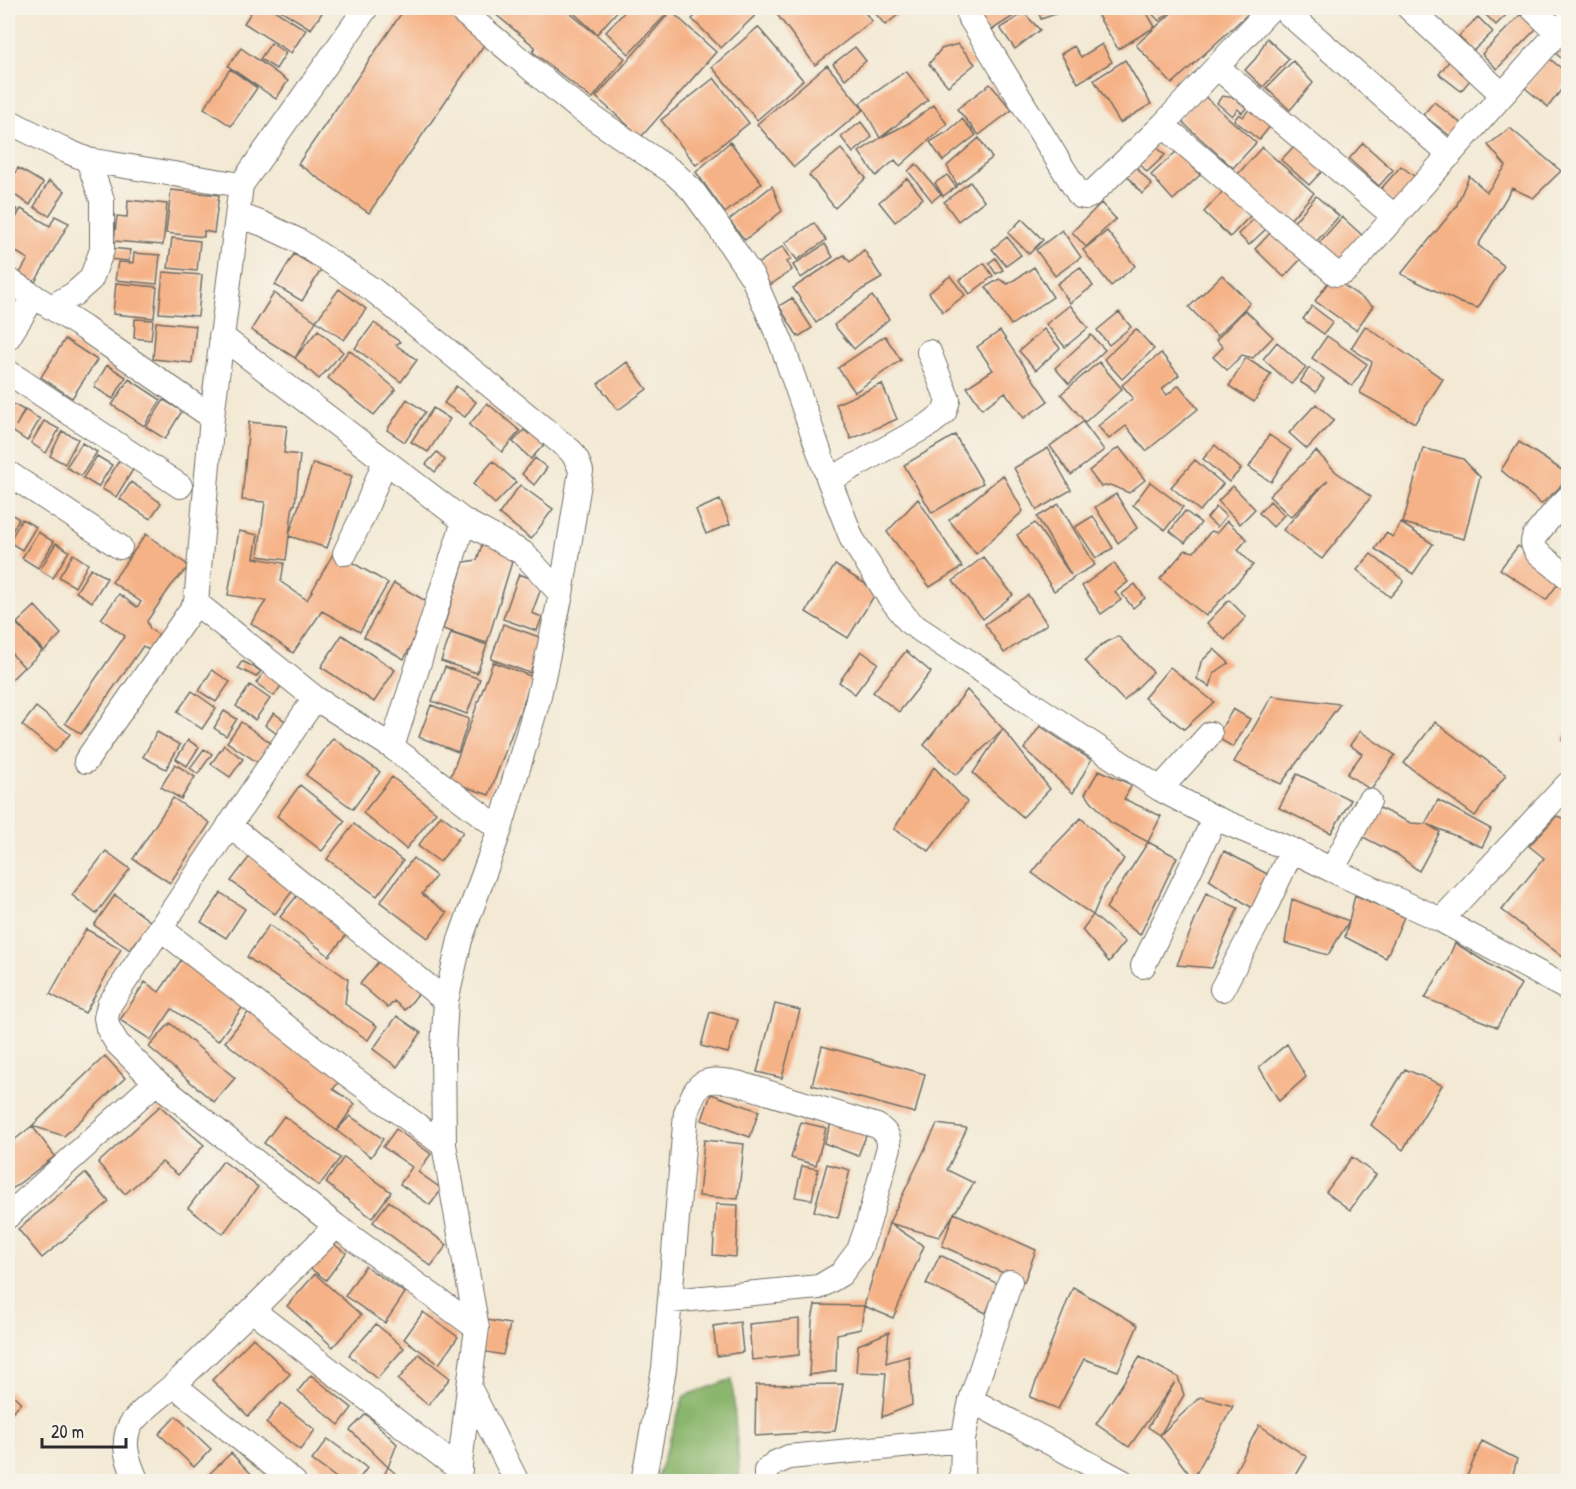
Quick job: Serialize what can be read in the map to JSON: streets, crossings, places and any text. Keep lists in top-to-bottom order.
{
  "scale_bar": "20 m"
}
